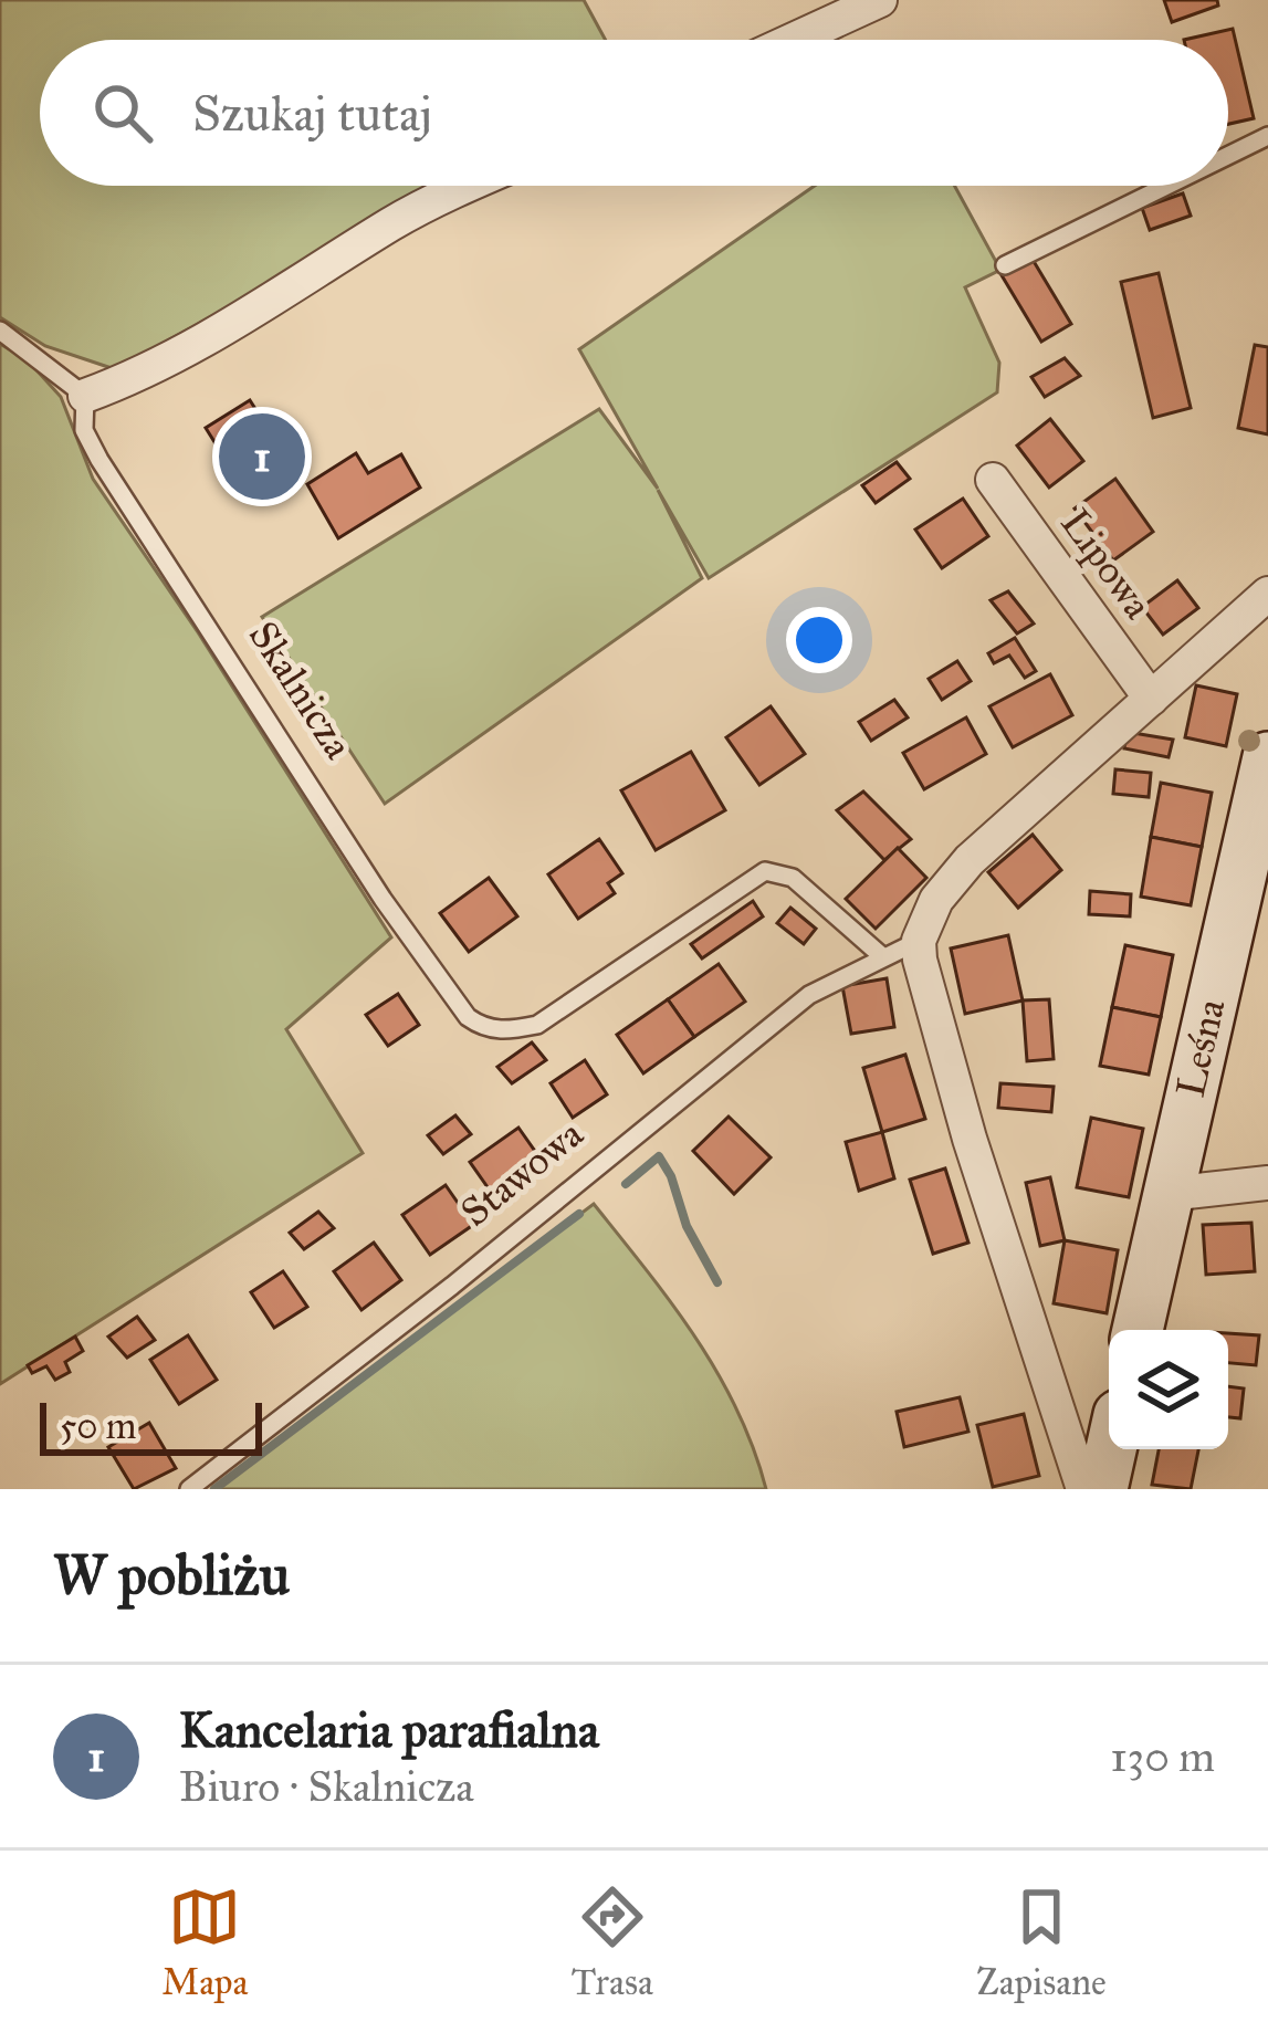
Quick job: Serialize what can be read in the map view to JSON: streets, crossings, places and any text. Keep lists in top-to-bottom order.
{
  "streets": {
    "main road": ["Leśna"],
    "street": ["Lipowa"],
    "lane": ["Skalnicza", "Stawowa"]
  },
  "crossings": [
    ["Skalnicza", "Stawowa"]
  ],
  "scale_bar": "50 m",
  "page": {
    "search": "Szukaj tutaj",
    "pins": "1",
    "scale": "50 m",
    "heading": "W pobliżu",
    "list": [
      {
        "mark": "1",
        "name": "Kancelaria parafialna",
        "note": "Biuro · Skalnicza",
        "value": "130 m"
      }
    ],
    "nav": ["Mapa", "Trasa", "Zapisane"]
  }
}
